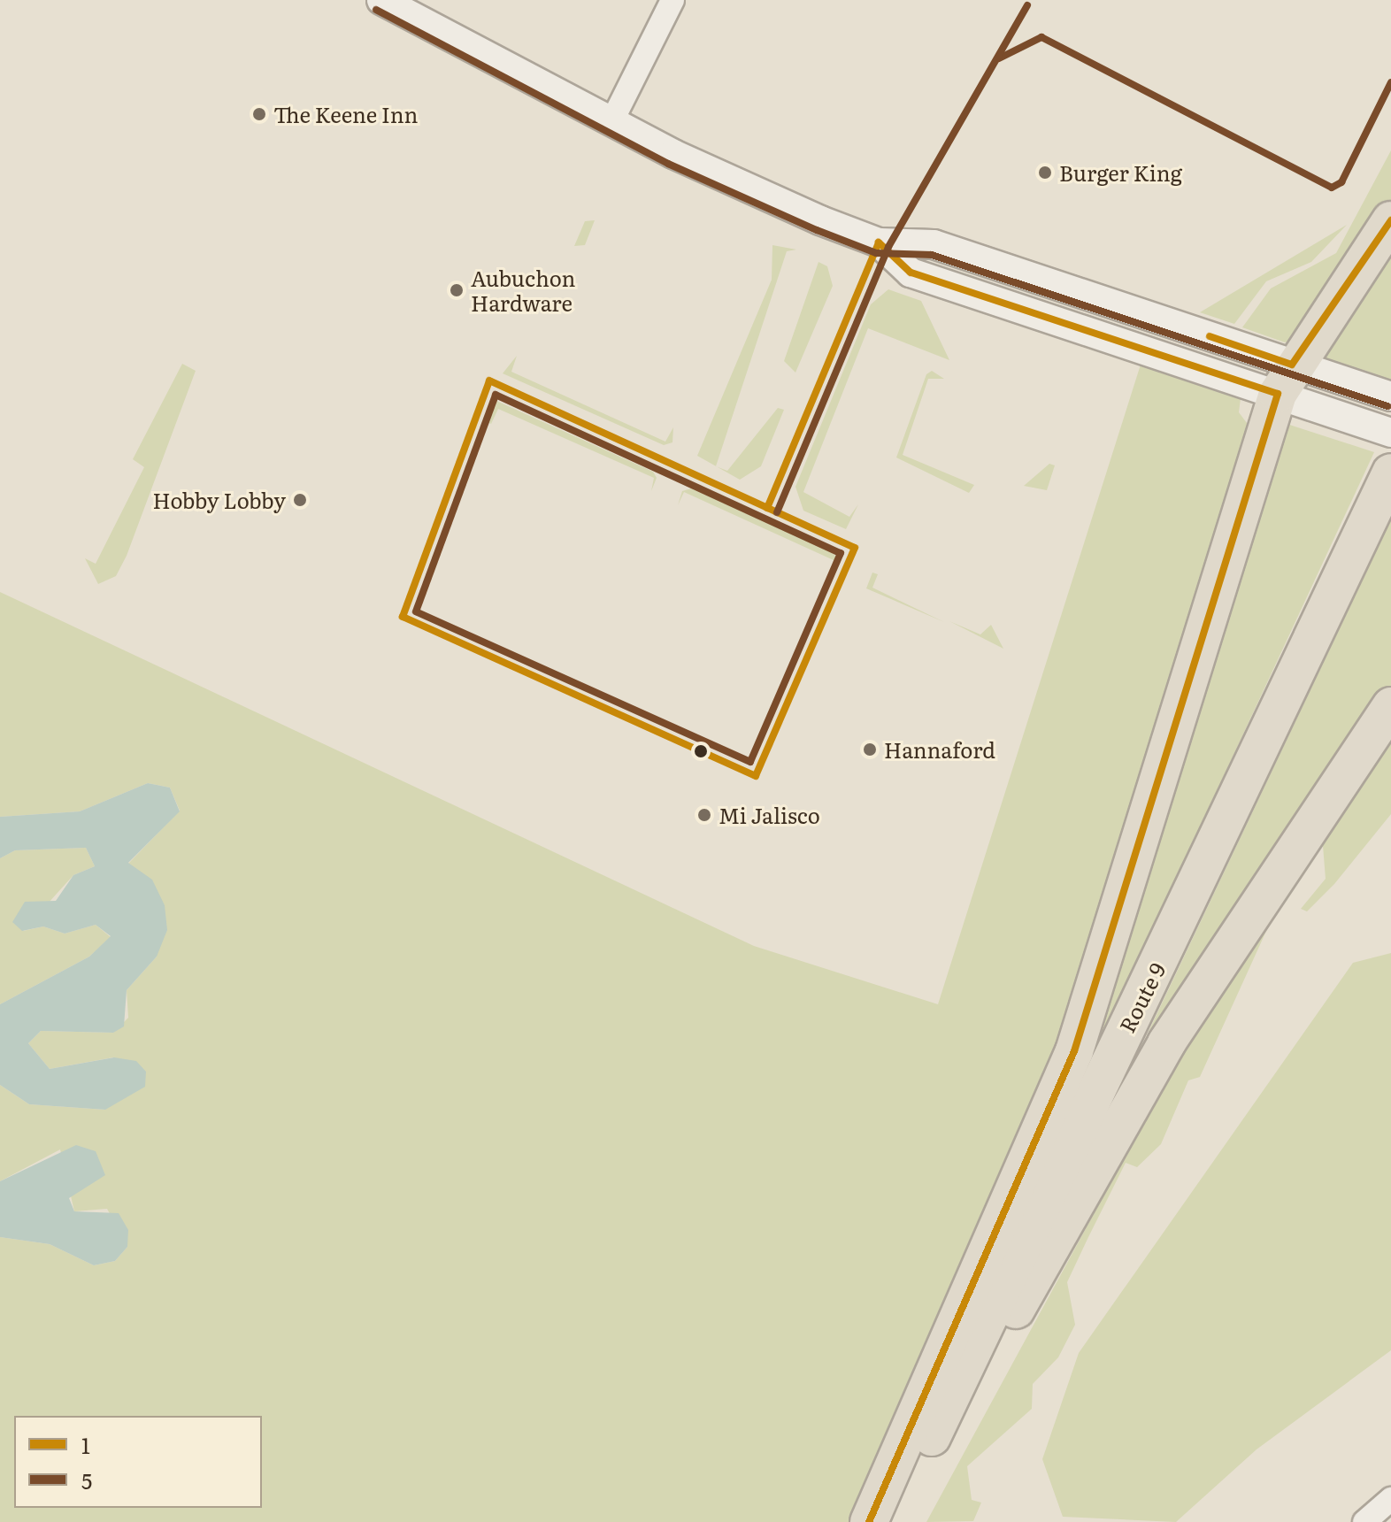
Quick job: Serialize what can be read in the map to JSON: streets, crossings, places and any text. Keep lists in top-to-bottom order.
{
  "streets": {
    "highway": ["Route 9"]
  },
  "places": [
    "The Keene Inn",
    "Burger King",
    "Aubuchon Hardware",
    "Hobby Lobby",
    "Hannaford",
    "Mi Jalisco"
  ],
  "lines": ["transit line 5", "transit line 1"],
  "legend": ["1", "5"]
}
